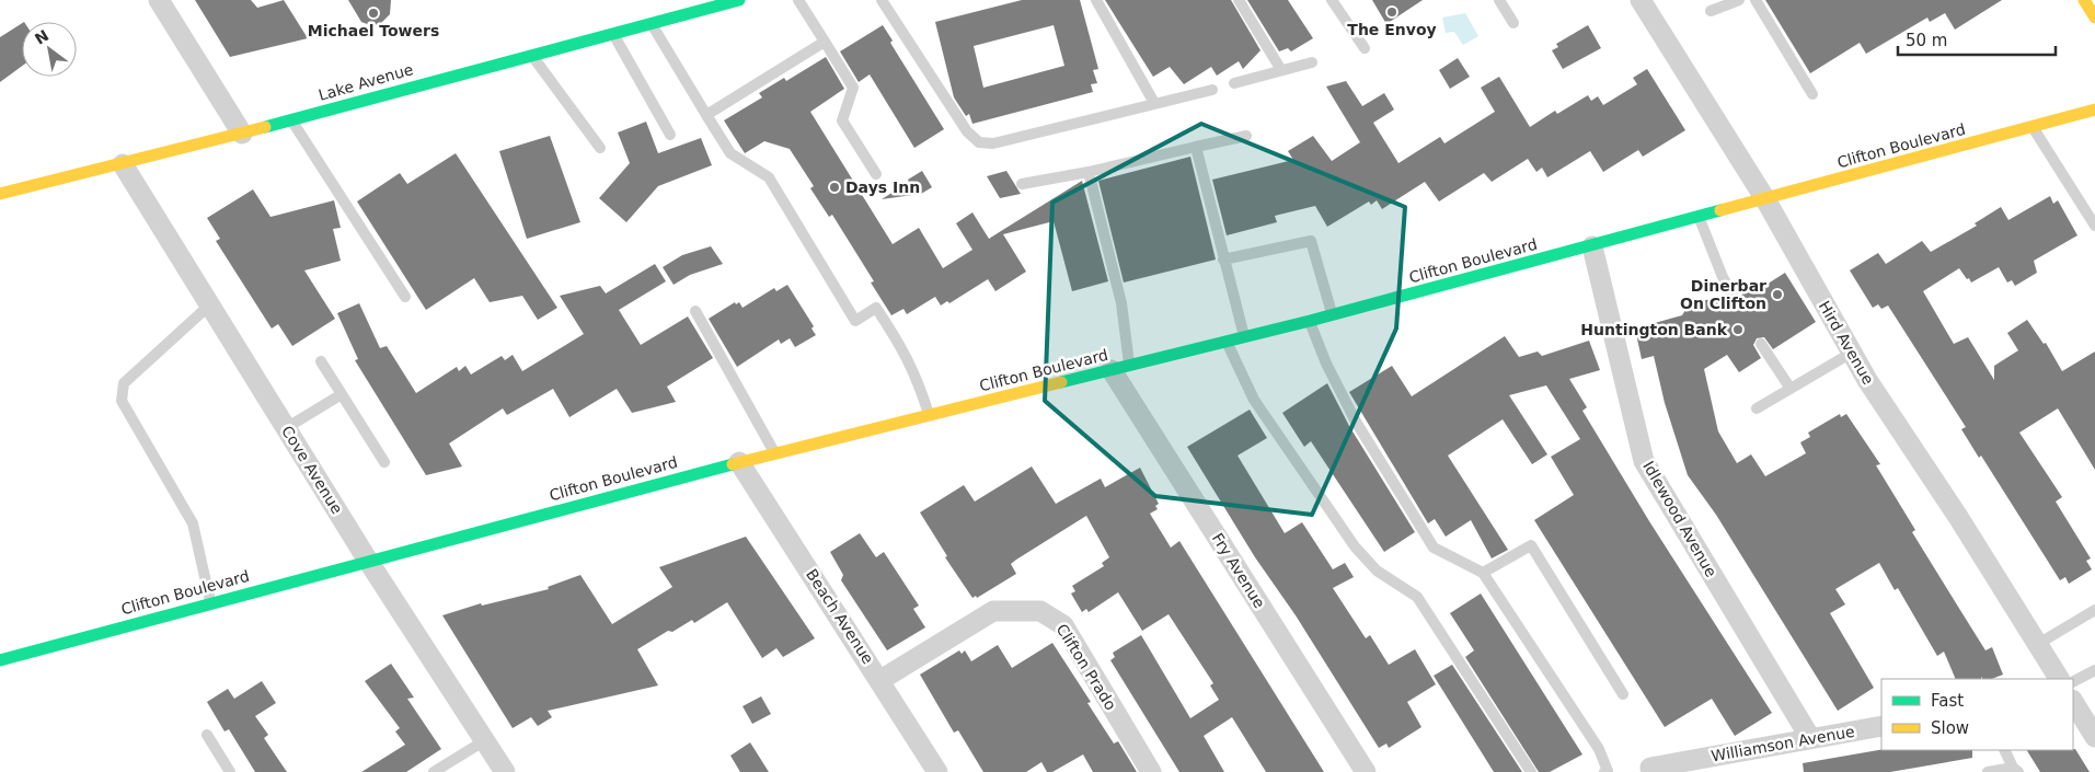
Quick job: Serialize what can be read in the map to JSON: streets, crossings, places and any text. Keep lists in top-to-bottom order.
{
  "streets": {
    "main road": ["Lake Avenue", "Clifton Boulevard"],
    "street": [
      "Hird Avenue",
      "Cove Avenue",
      "Idlewood Avenue",
      "Fry Avenue",
      "Beach Avenue",
      "Clifton Prado",
      "Williamson Avenue"
    ]
  },
  "crossings": [
    ["Lake Avenue", "Cove Avenue"],
    ["Clifton Boulevard", "Hird Avenue"],
    ["Clifton Boulevard", "Cove Avenue"],
    ["Clifton Boulevard", "Idlewood Avenue"],
    ["Clifton Boulevard", "Fry Avenue"],
    ["Clifton Boulevard", "Beach Avenue"],
    ["Idlewood Avenue", "Williamson Avenue"],
    ["Beach Avenue", "Clifton Prado"]
  ],
  "places": [
    "The Envoy",
    "Michael Towers",
    "Days Inn",
    "Dinerbar On Clifton",
    "Huntington Bank"
  ],
  "legend": ["Fast", "Slow"],
  "scale_bar": "50 m",
  "north": "top left"
}
